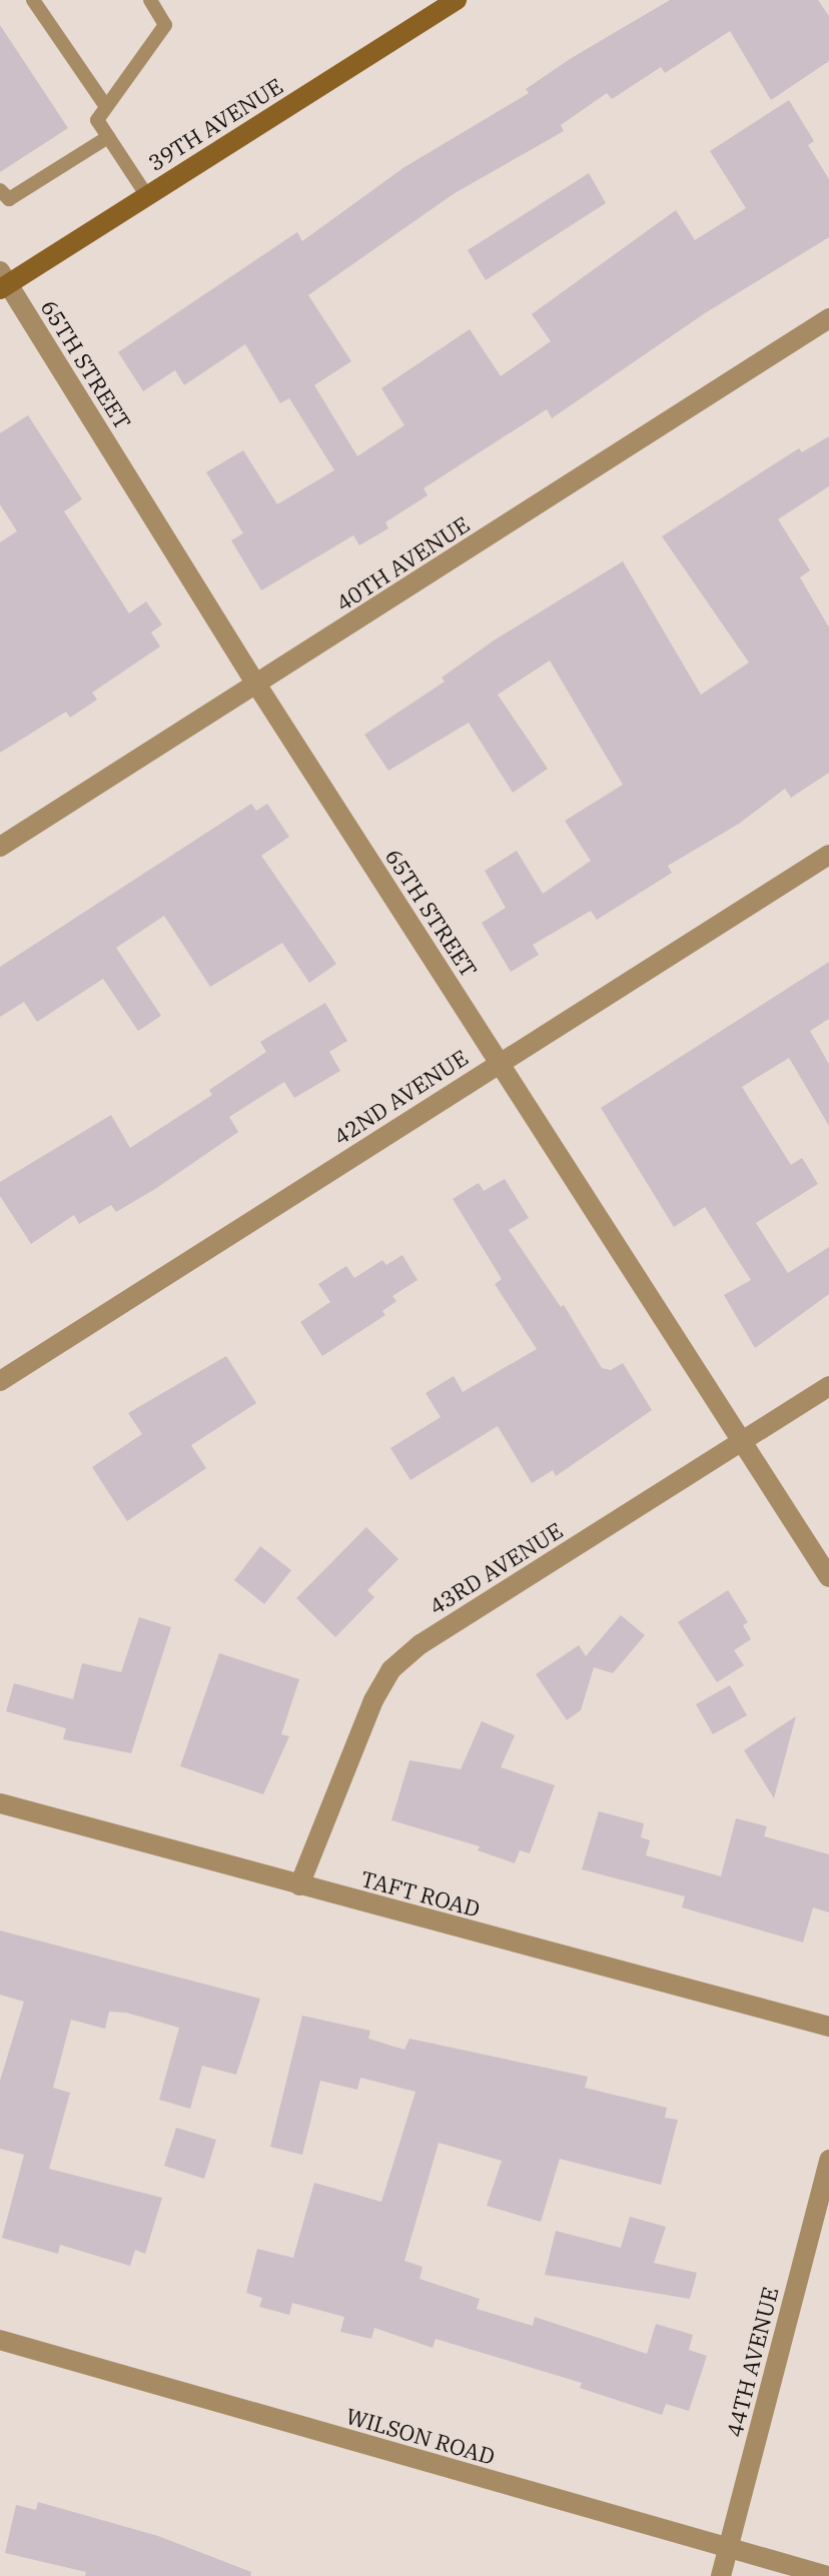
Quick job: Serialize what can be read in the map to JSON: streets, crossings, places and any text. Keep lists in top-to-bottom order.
{
  "streets": {
    "main road": ["39TH AVENUE"],
    "street": [
      "65TH STREET",
      "40TH AVENUE",
      "42ND AVENUE",
      "43RD AVENUE",
      "TAFT ROAD",
      "44TH AVENUE",
      "WILSON ROAD"
    ]
  },
  "crossings": [
    ["39TH AVENUE", "65TH STREET"],
    ["65TH STREET", "40TH AVENUE"],
    ["65TH STREET", "42ND AVENUE"],
    ["65TH STREET", "43RD AVENUE"],
    ["43RD AVENUE", "TAFT ROAD"],
    ["44TH AVENUE", "WILSON ROAD"]
  ]
}
